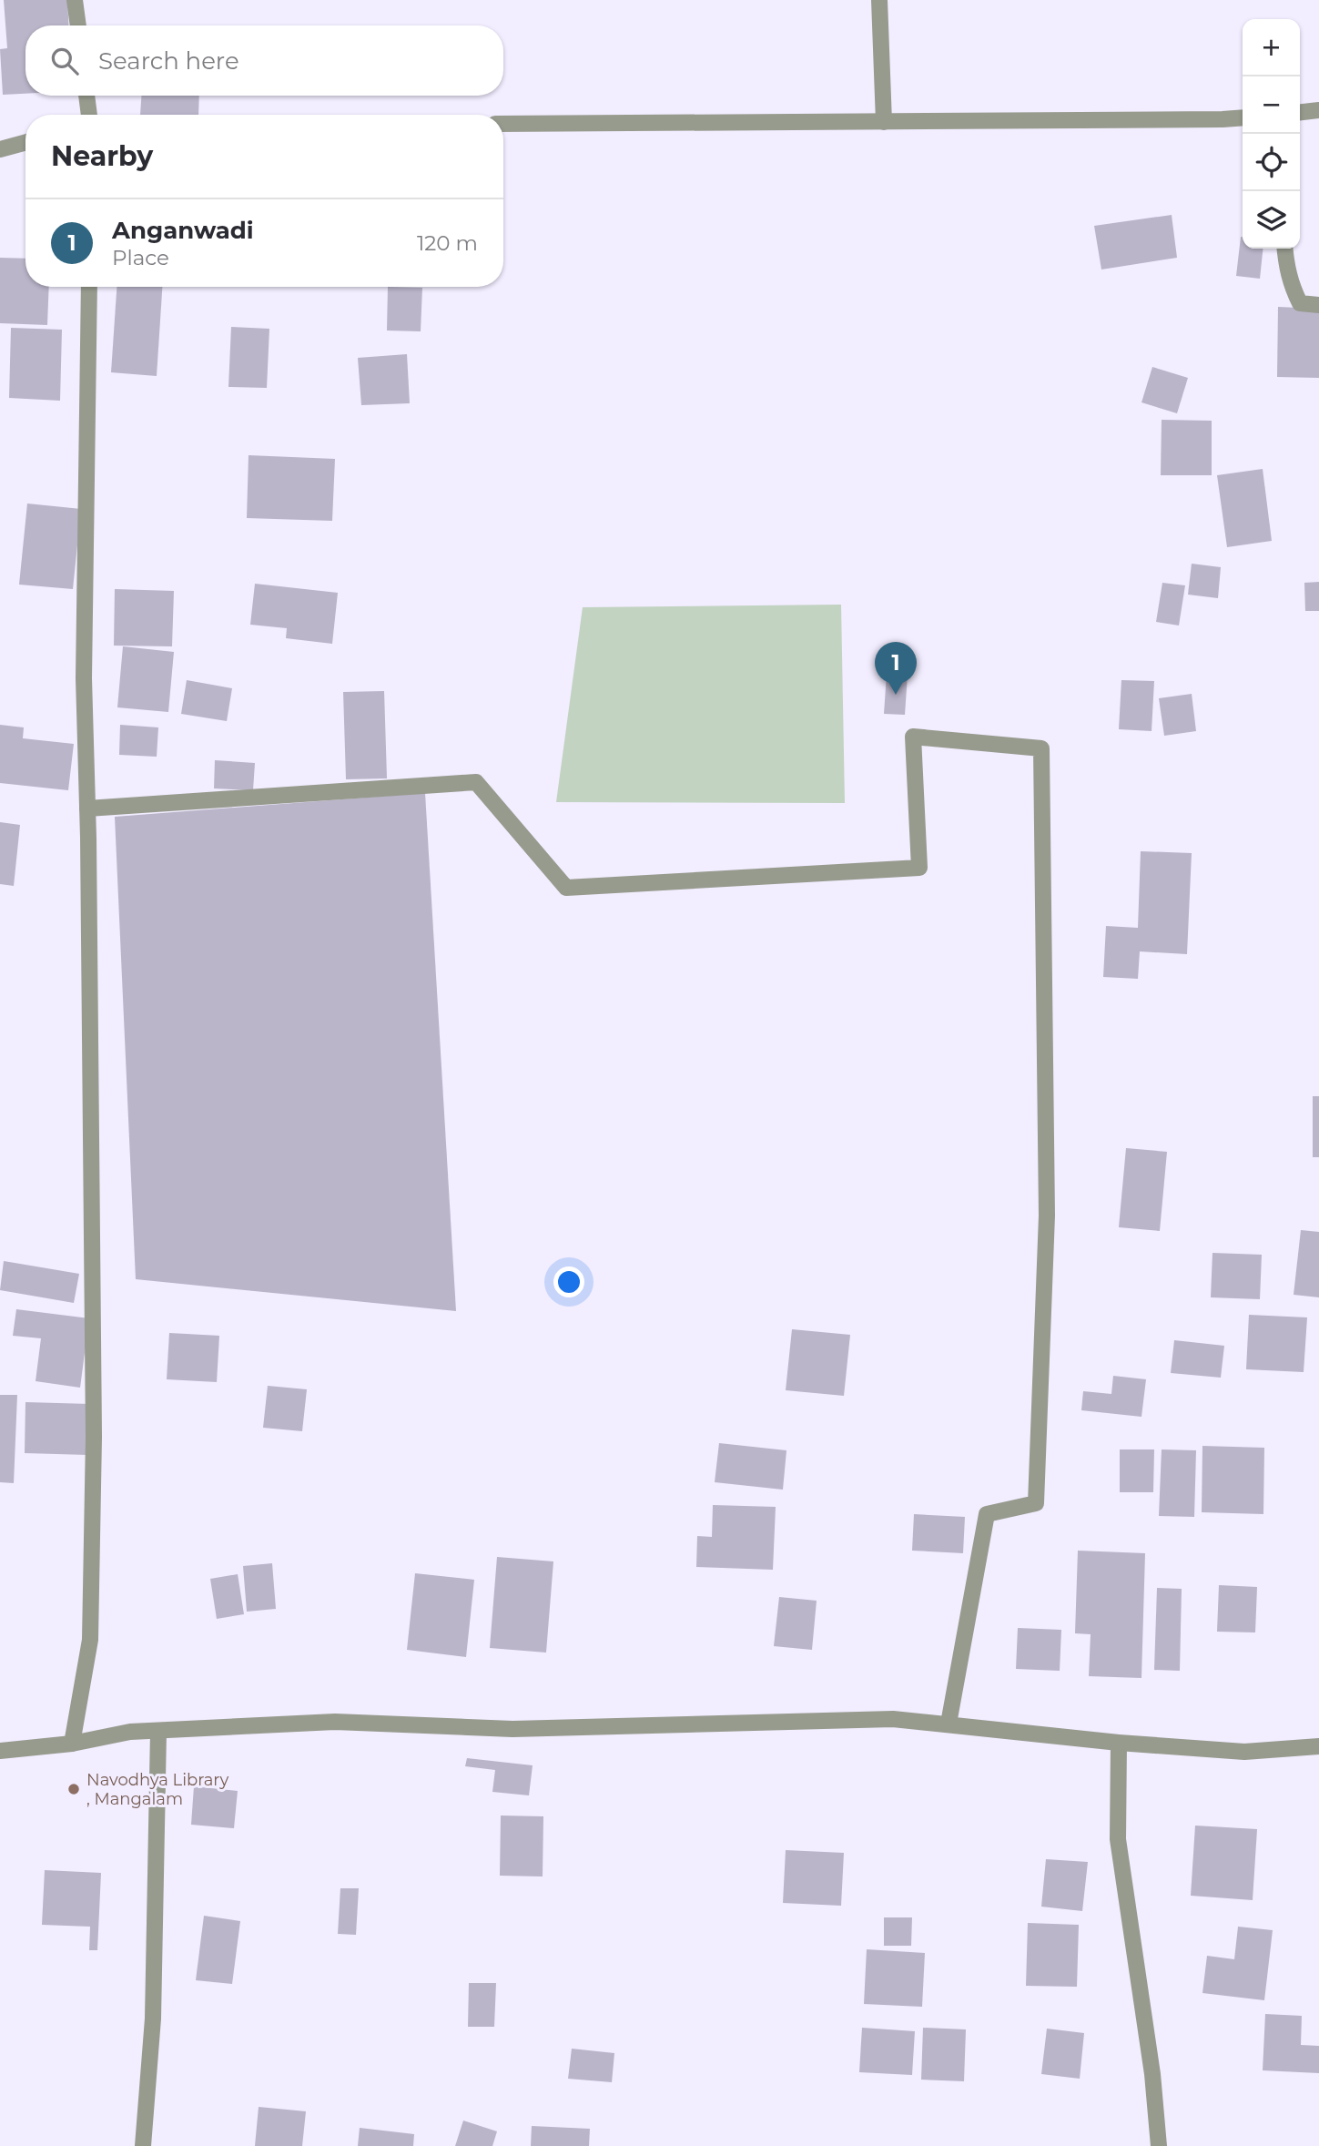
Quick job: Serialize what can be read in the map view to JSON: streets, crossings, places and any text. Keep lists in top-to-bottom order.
{
  "places": ["Navodhya Library , Mangalam"],
  "page": {
    "map_buttons": ["+", "−"],
    "search": "Search here",
    "heading": "Nearby",
    "list": [
      {
        "mark": "1",
        "name": "Anganwadi",
        "note": "Place",
        "value": "120 m"
      }
    ],
    "pins": "1"
  }
}
